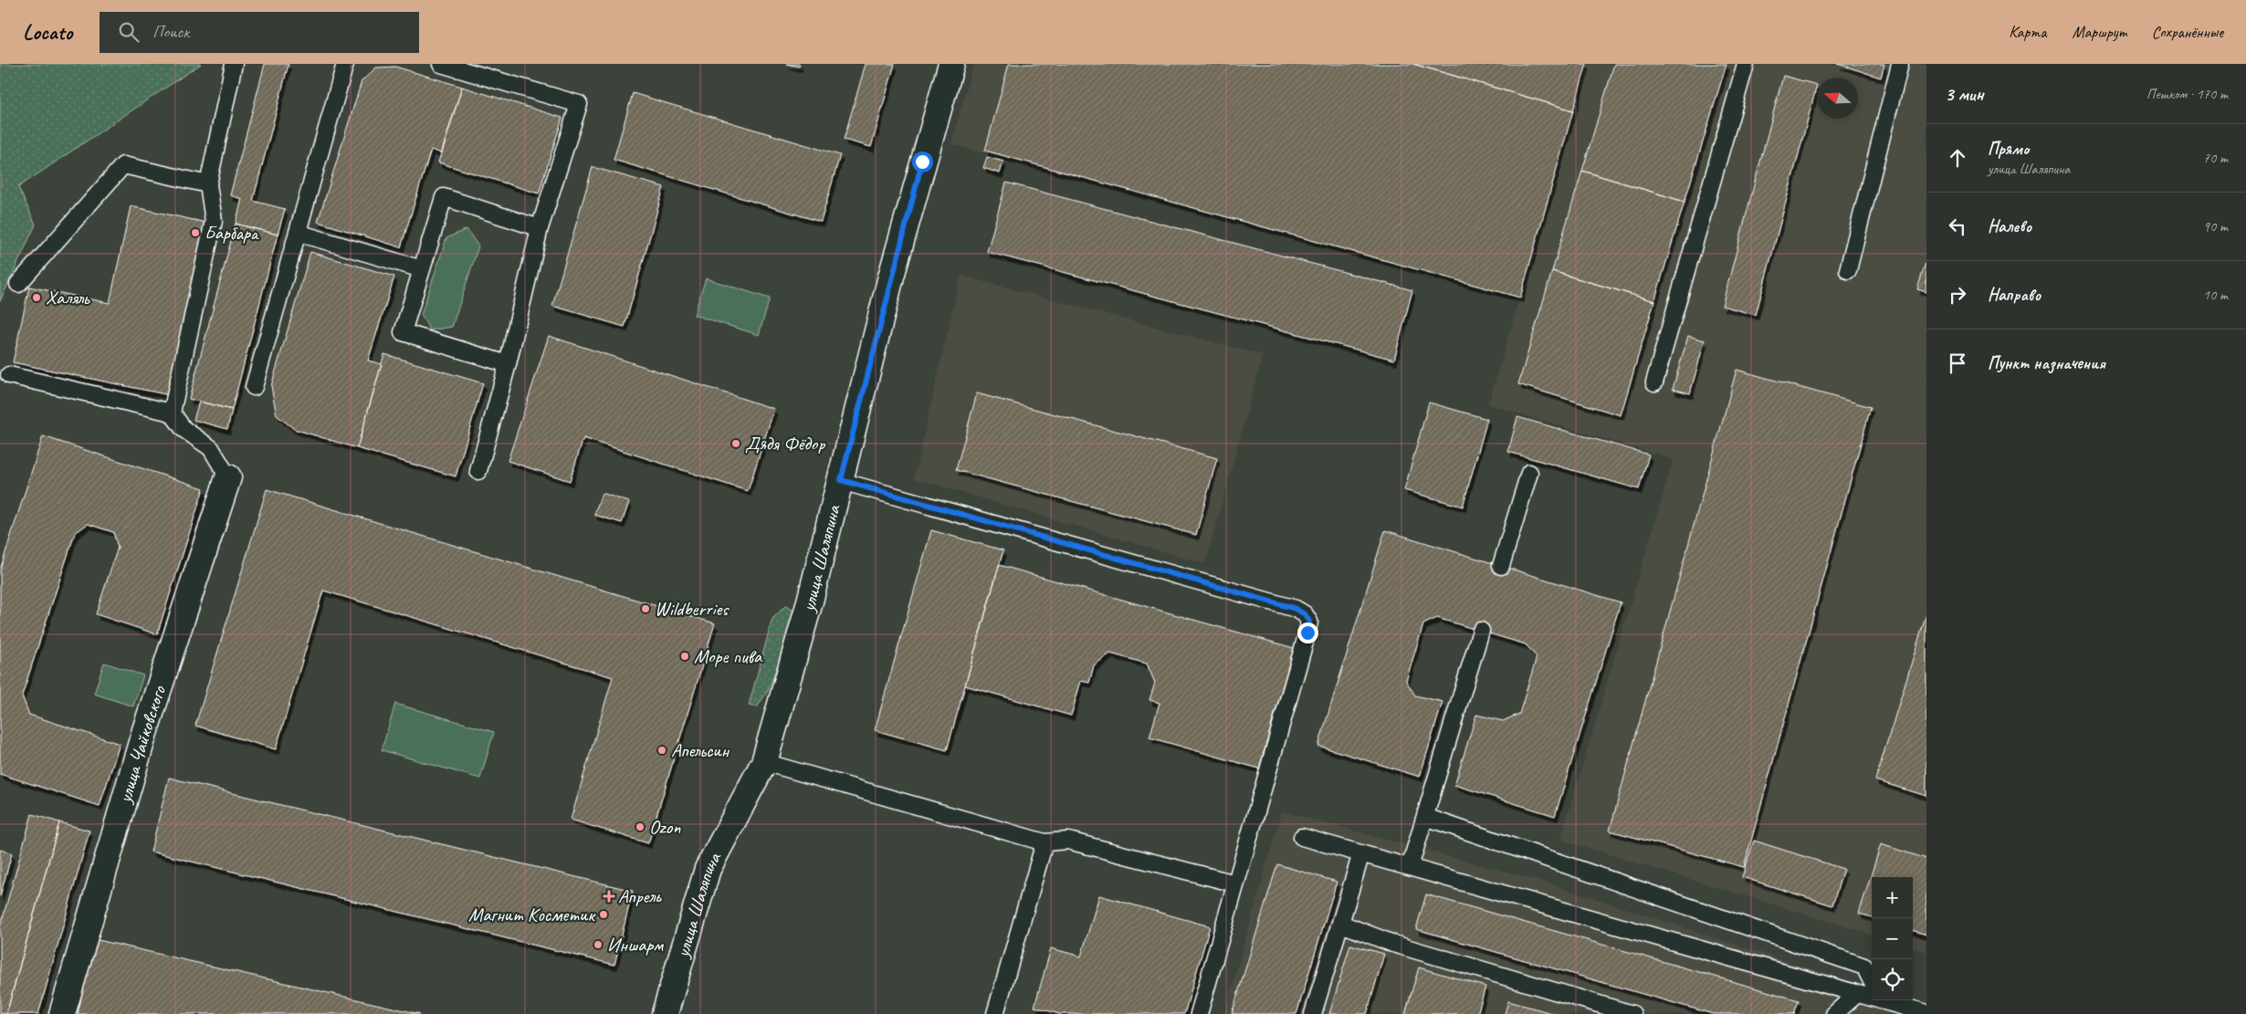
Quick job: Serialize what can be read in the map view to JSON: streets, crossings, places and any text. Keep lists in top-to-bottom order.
{
  "streets": {
    "street": ["улица Шаляпина", "улица Чайковского"]
  },
  "places": {
    "other": [
      "Барбара",
      "Халяль",
      "Дядя Фёдор",
      "Wildberries",
      "Море пива",
      "Апельсин",
      "Ozon",
      "Магнит Косметик",
      "Иншарм"
    ],
    "health": ["Апрель"]
  },
  "north": "left",
  "page": {
    "header": "Locato",
    "search": "Поиск",
    "nav": ["Карта", "Маршрут", "Сохранённые"],
    "heading": ["3 мин", "Пешком · 170 m"],
    "list": [
      ["Прямо", "улица Шаляпина", "70 m"],
      ["Налево", "90 m"],
      ["Направо", "10 m"],
      "Пункт назначения"
    ],
    "map_buttons": ["+", "−"]
  }
}
